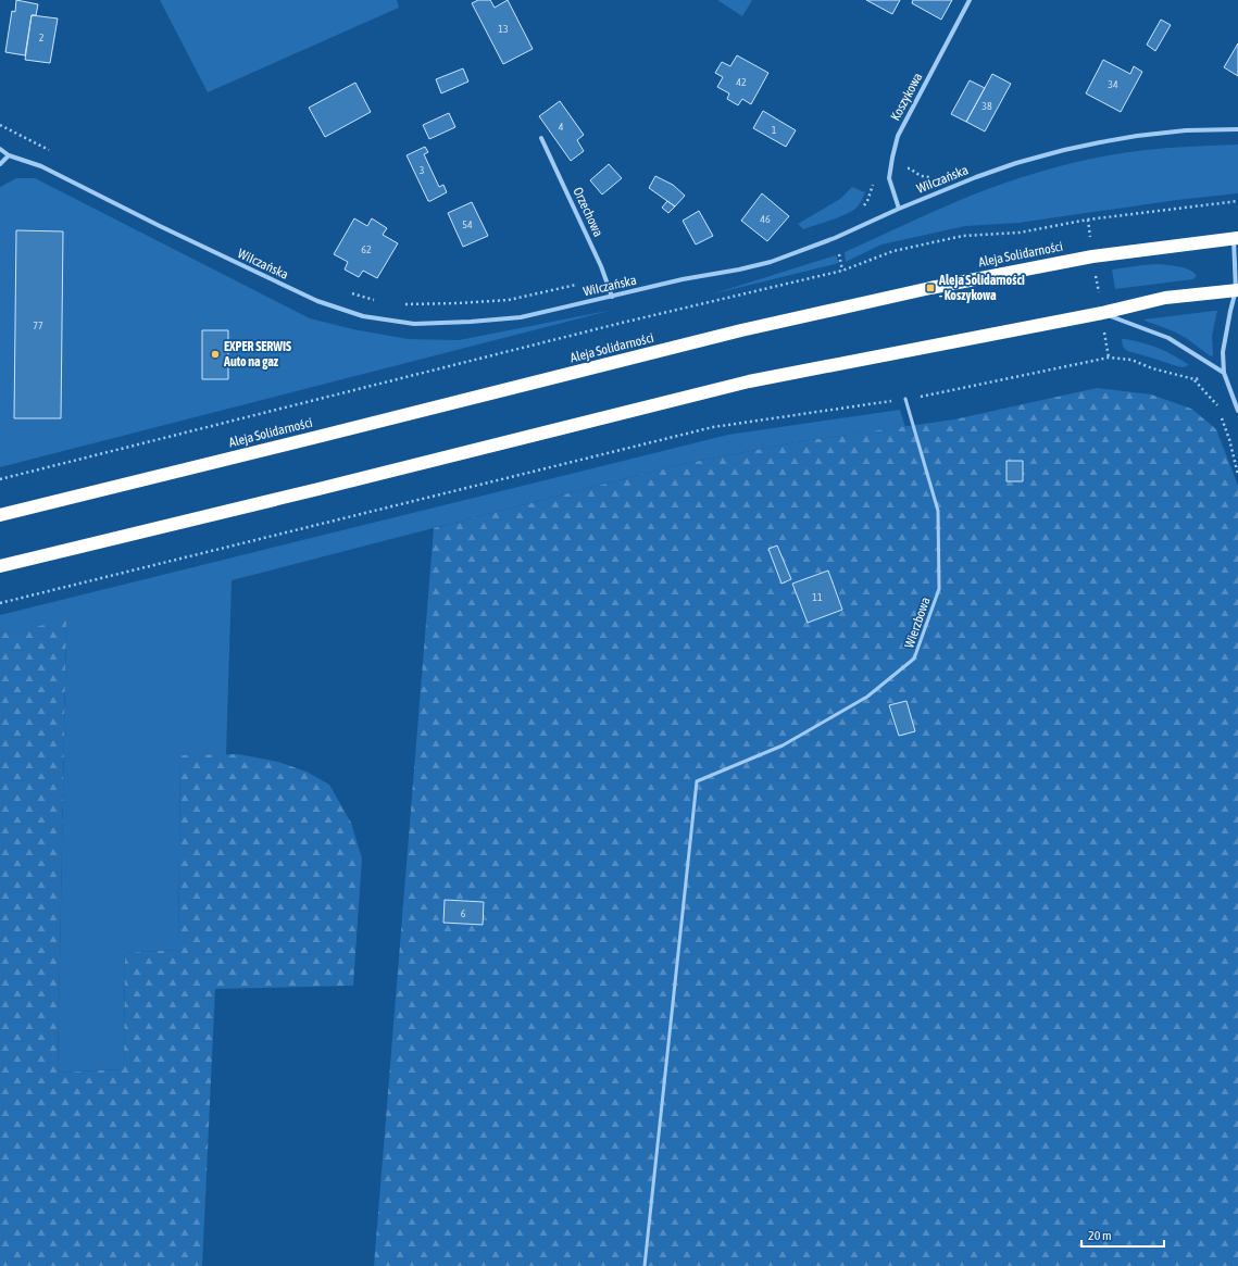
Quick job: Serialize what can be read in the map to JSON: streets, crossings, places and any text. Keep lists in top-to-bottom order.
{
  "streets": {
    "highway": ["Aleja Solidarności"],
    "street": ["Koszykowa", "WiIczańska", "Orzechowa"],
    "lane": ["Wierzbowa"]
  },
  "crossings": [
    ["Koszykowa", "WiIczańska"],
    ["WiIczańska", "Orzechowa"]
  ],
  "places": {
    "transit": ["Aleja Solidarności - Koszykowa"],
    "other": ["EXPER SERWIS Auto na gaz"]
  },
  "house_numbers": [
    "13",
    "2",
    "42",
    "34",
    "38",
    "4",
    "1",
    "3",
    "46",
    "54",
    "62",
    "77",
    "11",
    "6"
  ],
  "scale_bar": "20 m"
}
